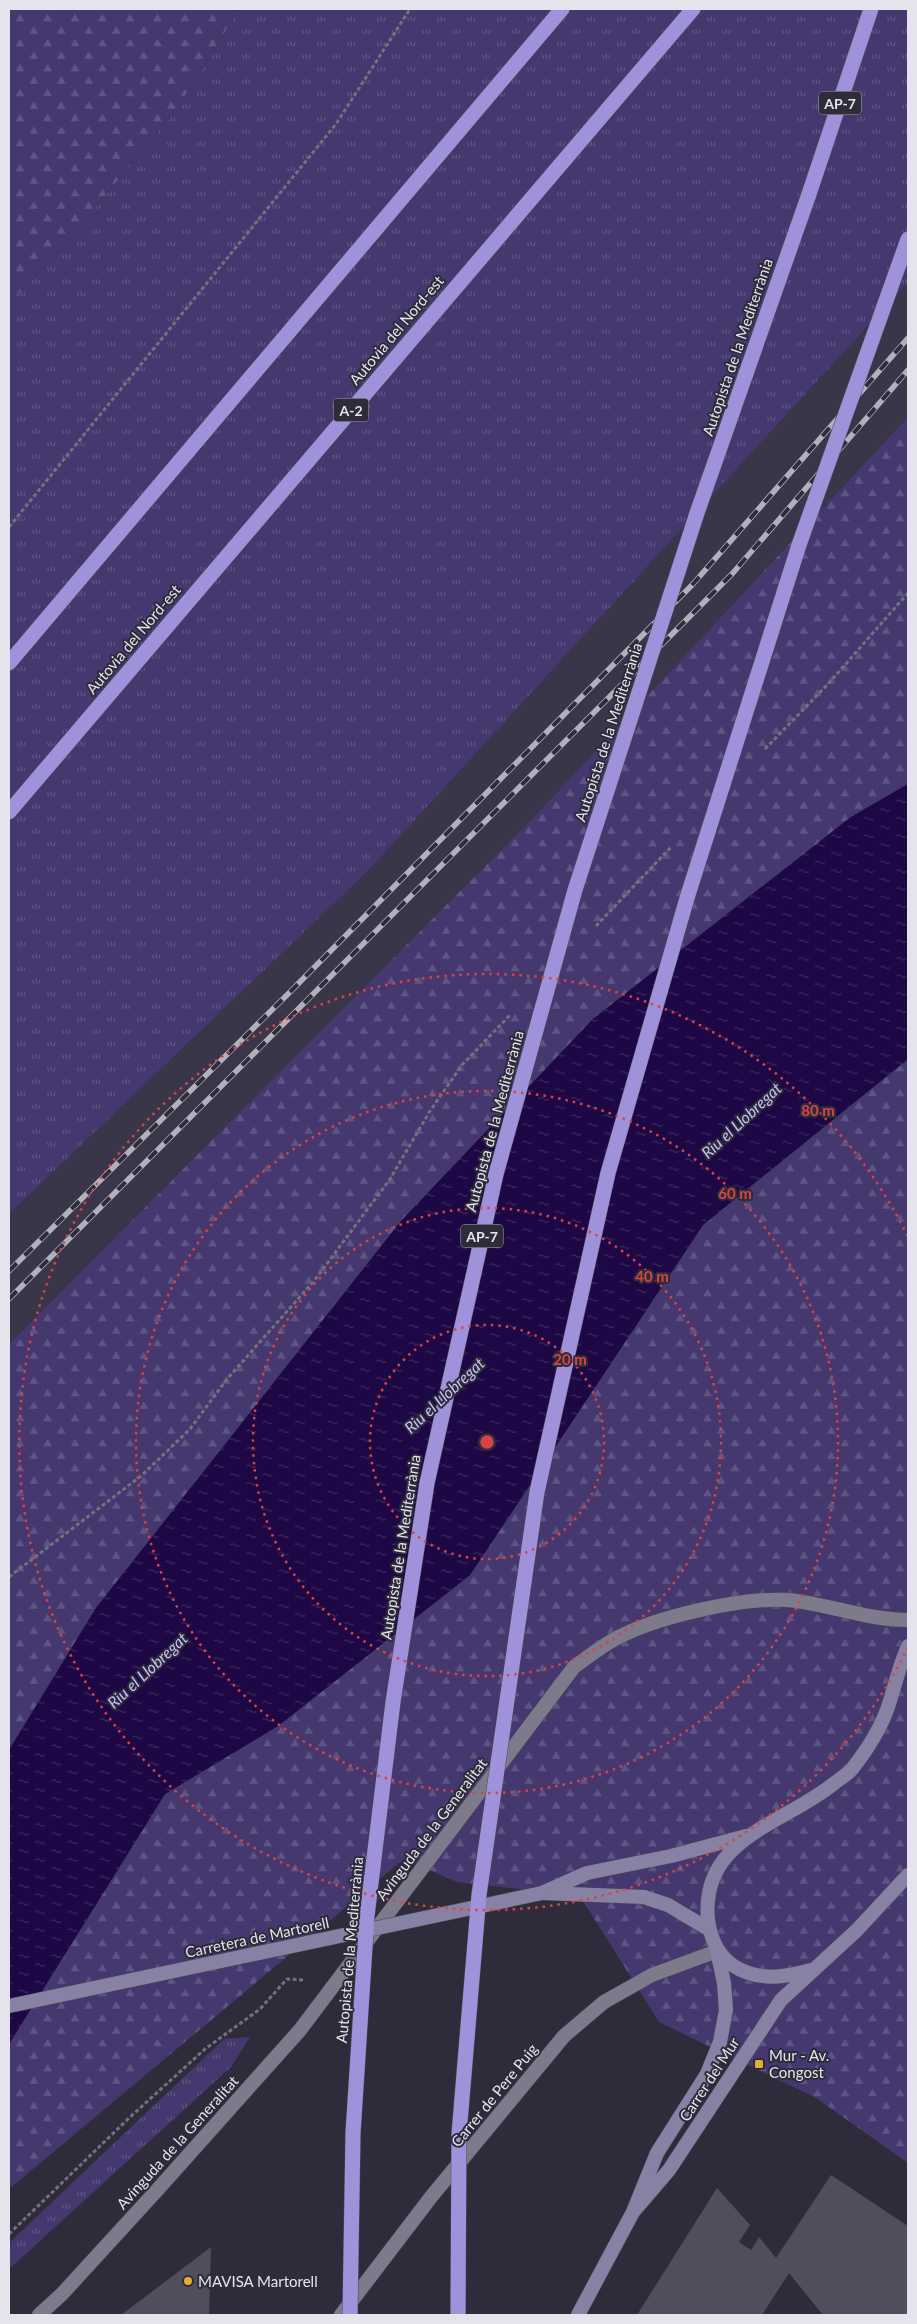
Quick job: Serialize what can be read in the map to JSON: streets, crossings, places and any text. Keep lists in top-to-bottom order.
{
  "streets": {
    "highway": [
      "AP-7",
      "Autovia del Nord-est",
      "Autopista de la Mediterrània",
      "A-2"
    ],
    "main road": ["Carretera de Martorell", "Carrer del Mur"],
    "street": ["Avinguda de la Generalitat", "Carrer de Pere Puig"]
  },
  "crossings": [
    ["Carrer del Mur", "Carrer de Pere Puig"]
  ],
  "water": ["Riu el Llobregat"],
  "places": {
    "transit": ["Mur - Av. Congost"],
    "other": ["MAVISA Martorell"]
  },
  "rings": [
    "80 m",
    "60 m",
    "40 m",
    "20 m"
  ]
}
